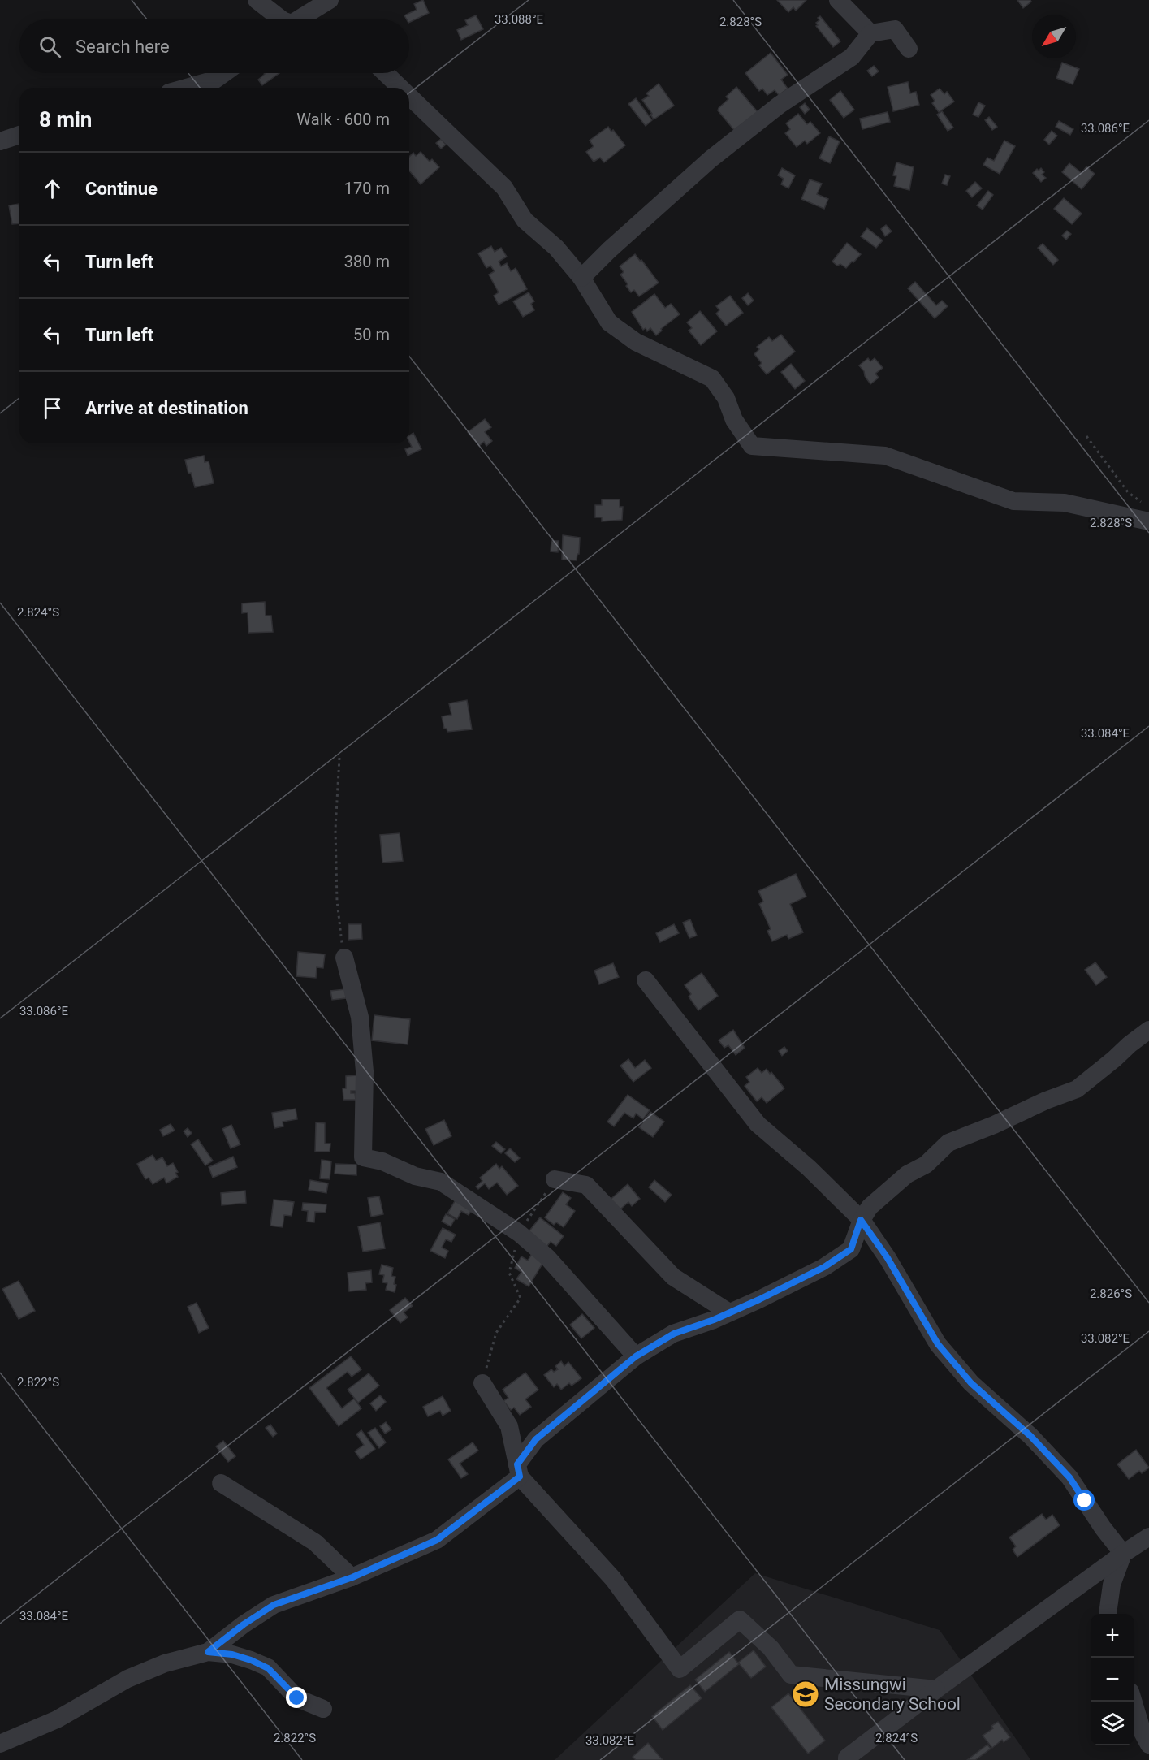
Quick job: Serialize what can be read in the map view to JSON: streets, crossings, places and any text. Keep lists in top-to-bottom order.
{
  "places": {
    "school or university": ["Missungwi Secondary School"]
  },
  "north": "bottom left",
  "page": {
    "search": "Search here",
    "heading": ["8 min", "Walk · 600 m"],
    "list": [
      ["Continue", "170 m"],
      ["Turn left", "380 m"],
      ["Turn left", "50 m"],
      "Arrive at destination"
    ],
    "map_buttons": ["+", "−"]
  },
  "coordinates": [
    "33.088°E",
    "2.828°S",
    "33.086°E",
    "2.824°S",
    "33.084°E",
    "2.826°S",
    "33.082°E",
    "2.822°S"
  ]
}
